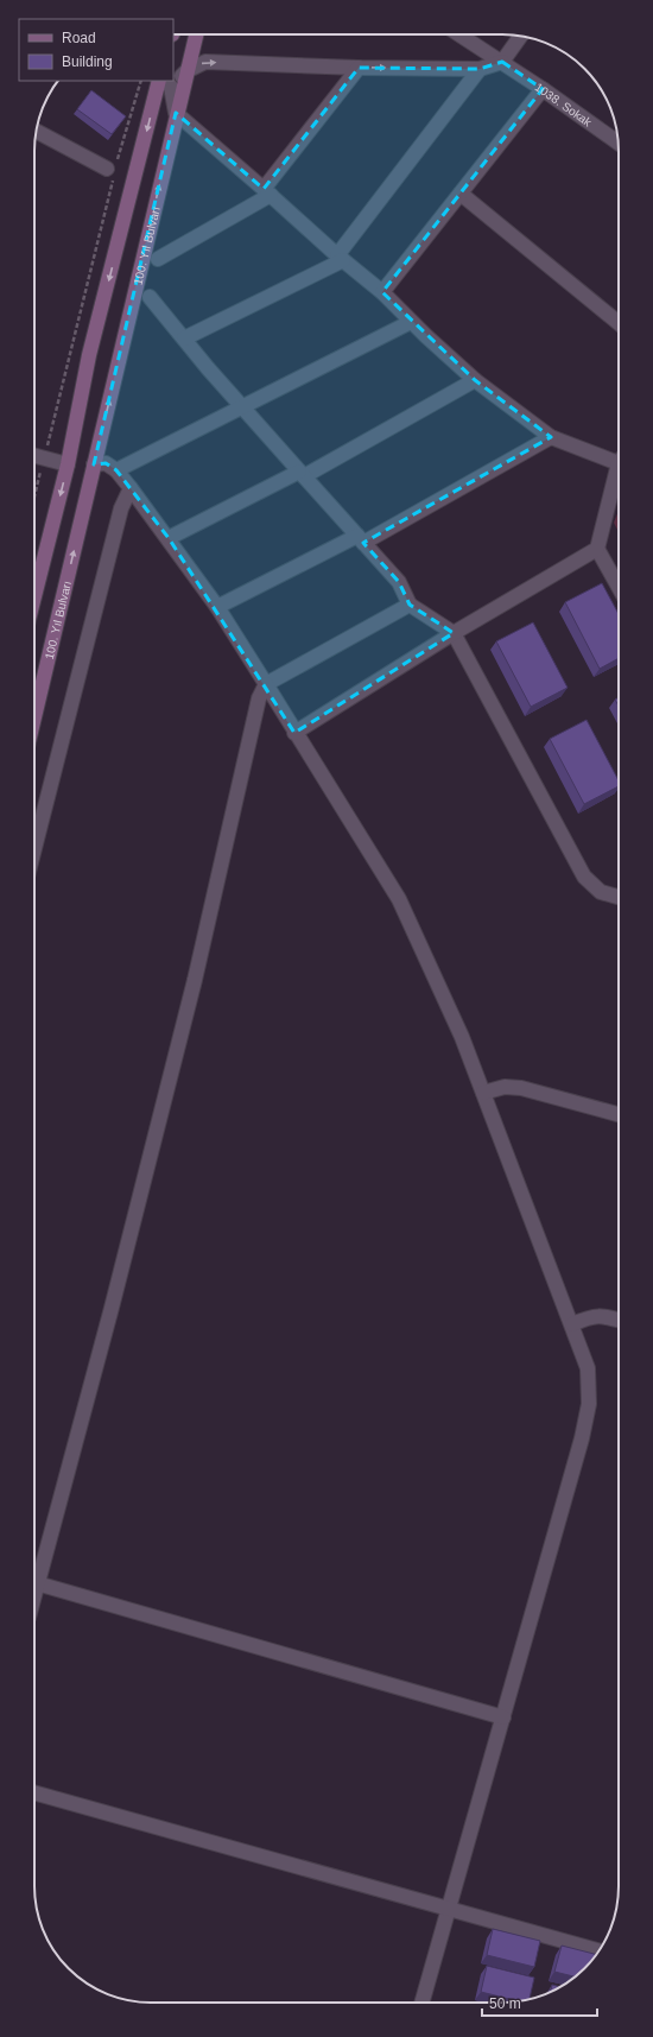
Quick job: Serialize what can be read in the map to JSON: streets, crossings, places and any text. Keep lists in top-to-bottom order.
{
  "streets": {
    "main road": ["100. Yıl Bulvarı"],
    "street": ["1038. Sokak"]
  },
  "legend": ["Road", "Building"],
  "scale_bar": "50 m"
}
